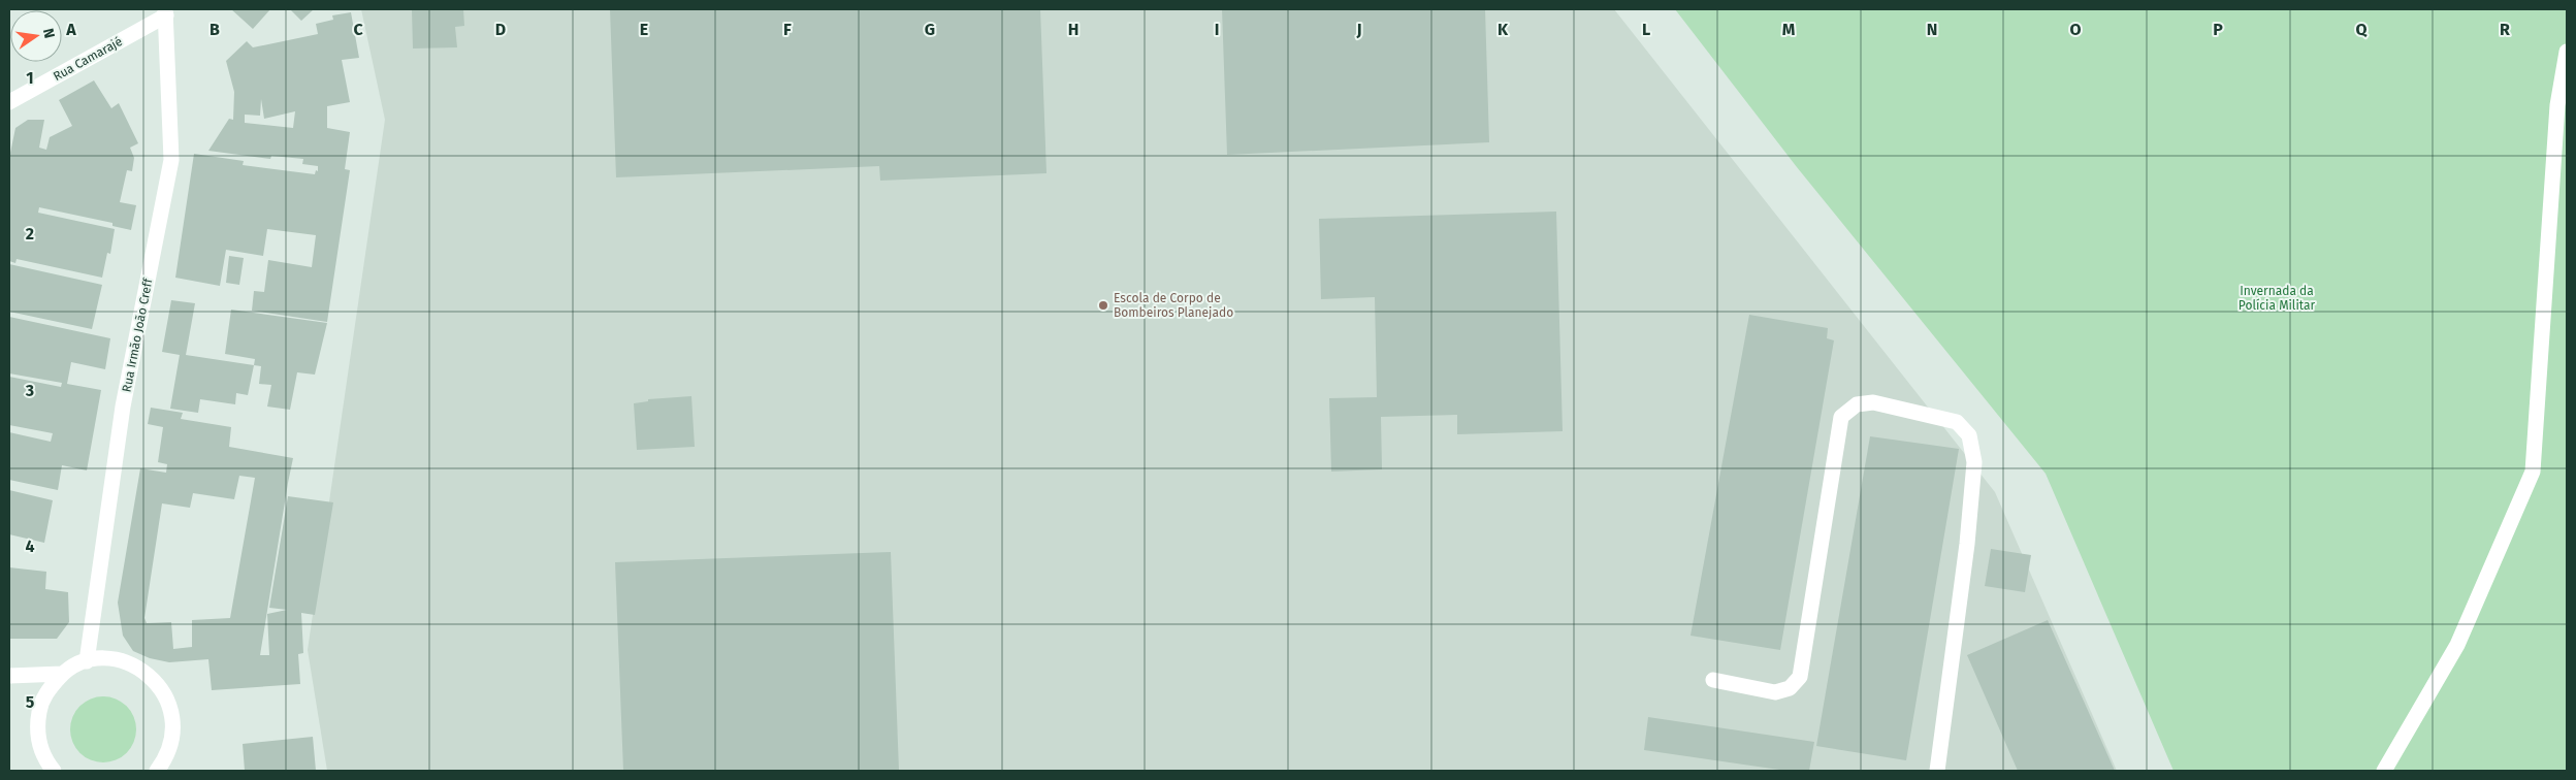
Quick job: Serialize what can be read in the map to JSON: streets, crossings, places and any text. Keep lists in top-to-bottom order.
{
  "streets": {
    "street": ["Rua Camarajé", "Rua Irmão João Creff"]
  },
  "crossings": [
    ["Rua Camarajé", "Rua Irmão João Creff"]
  ],
  "parks": ["Invernada da Polícia Militar"],
  "places": ["Escola de Corpo de Bombeiros Planejado"],
  "north": "right",
  "grid": {
    "columns": [
      "A",
      "B",
      "C",
      "D",
      "E",
      "F",
      "G",
      "H",
      "I",
      "J",
      "K",
      "L",
      "M",
      "N",
      "O",
      "P",
      "Q",
      "R"
    ],
    "rows": [
      "1",
      "2",
      "3",
      "4",
      "5"
    ]
  }
}
